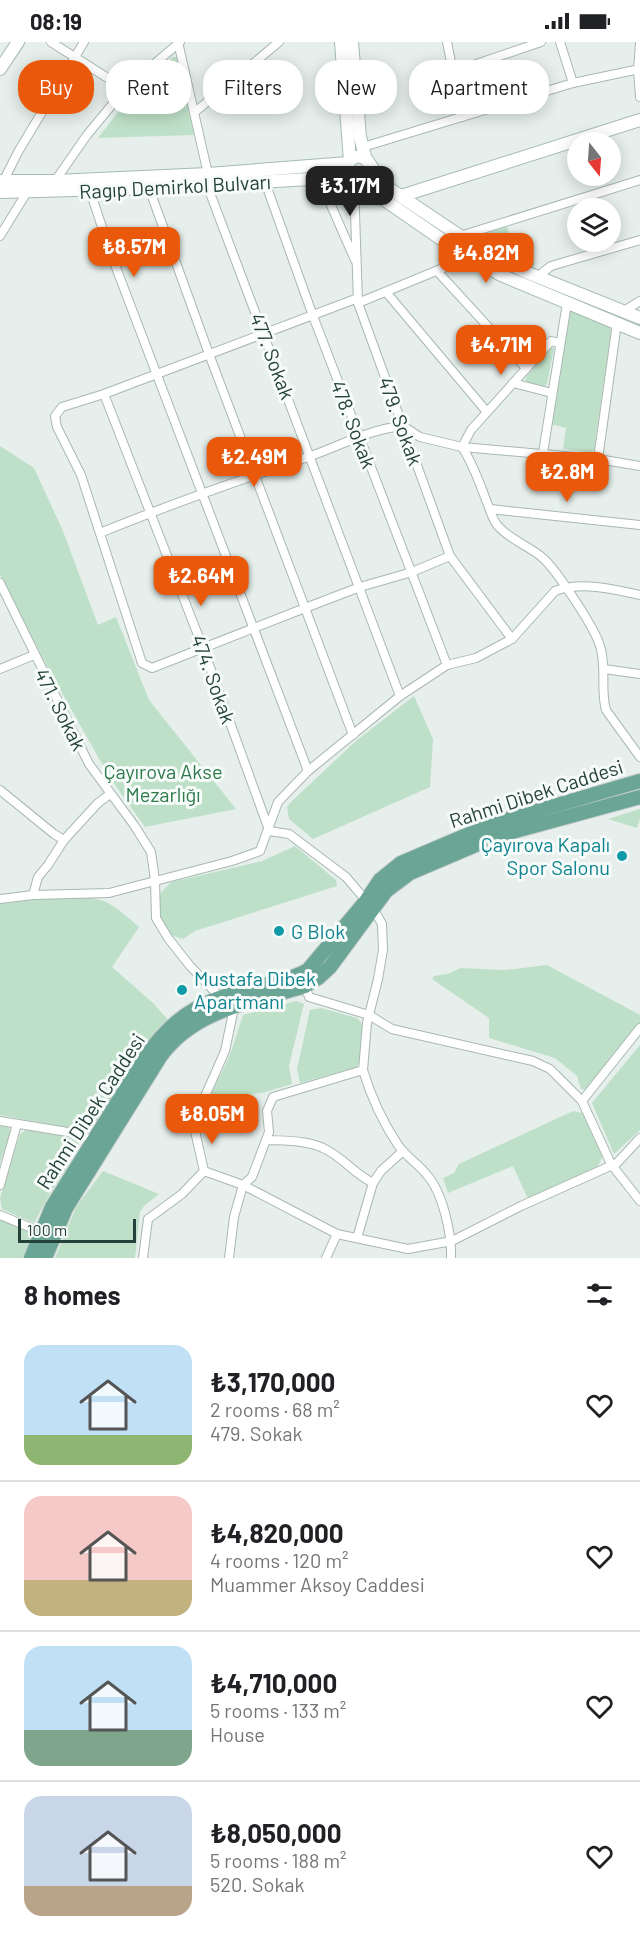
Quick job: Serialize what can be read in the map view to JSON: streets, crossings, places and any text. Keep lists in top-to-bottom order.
{
  "streets": {
    "main road": ["Ragıp Demirkol Bulvarı", "Rahmi Dibek Caddesi"],
    "street": [
      "477. Sokak",
      "479. Sokak",
      "478. Sokak",
      "474. Sokak",
      "471. Sokak"
    ]
  },
  "crossings": [
    ["Ragıp Demirkol Bulvarı", "477. Sokak"],
    ["Ragıp Demirkol Bulvarı", "479. Sokak"],
    ["Ragıp Demirkol Bulvarı", "478. Sokak"],
    ["471. Sokak", "Rahmi Dibek Caddesi"]
  ],
  "parks": ["Çayırova Akse Mezarlığı"],
  "places": ["Çayırova Kapalı Spor Salonu", "G Blok", "Mustafa Dibek Apartmanı"],
  "scale_bar": "100 m",
  "north": "bottom",
  "page": {
    "status": "08:19",
    "chip": [
      "Buy",
      "Rent",
      "Filters",
      "New",
      "Apartment"
    ],
    "price": [
      "₺3.17M",
      "₺8.57M",
      "₺4.82M",
      "₺4.71M",
      "₺2.49M",
      "₺2.8M",
      "₺2.64M",
      "₺8.05M"
    ],
    "scale": "100 m",
    "heading": "8 homes",
    "list": [
      {
        "name": "₺3,170,000",
        "note": "2 rooms · 68 m² · 479. Sokak"
      },
      {
        "name": "₺4,820,000",
        "note": "4 rooms · 120 m² · Muammer Aksoy Caddesi"
      },
      {
        "name": "₺4,710,000",
        "note": "5 rooms · 133 m² · House"
      },
      {
        "name": "₺8,050,000",
        "note": "5 rooms · 188 m² · 520. Sokak"
      }
    ]
  }
}
